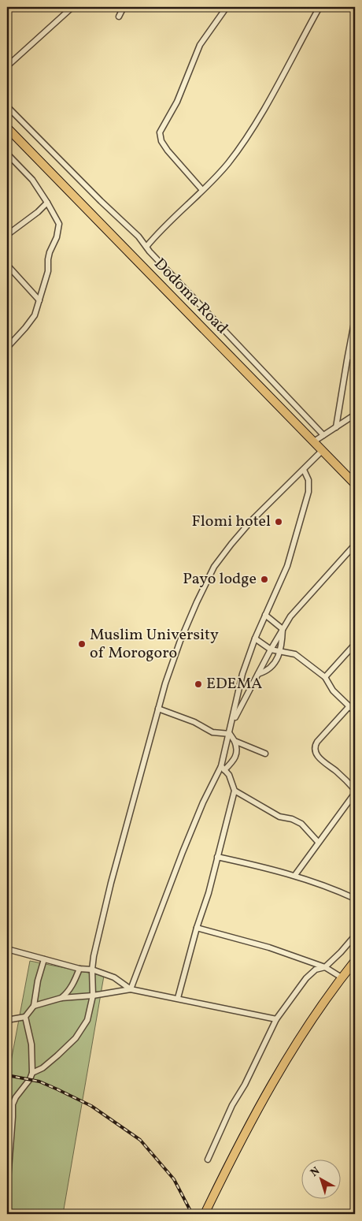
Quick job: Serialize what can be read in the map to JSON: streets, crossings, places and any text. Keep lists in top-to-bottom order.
{
  "streets": {
    "highway": ["Dodoma Road"]
  },
  "places": [
    "Flomi hotel",
    "Payo lodge",
    "Muslim University of Morogoro",
    "EDEMA"
  ],
  "north": "top left"
}
